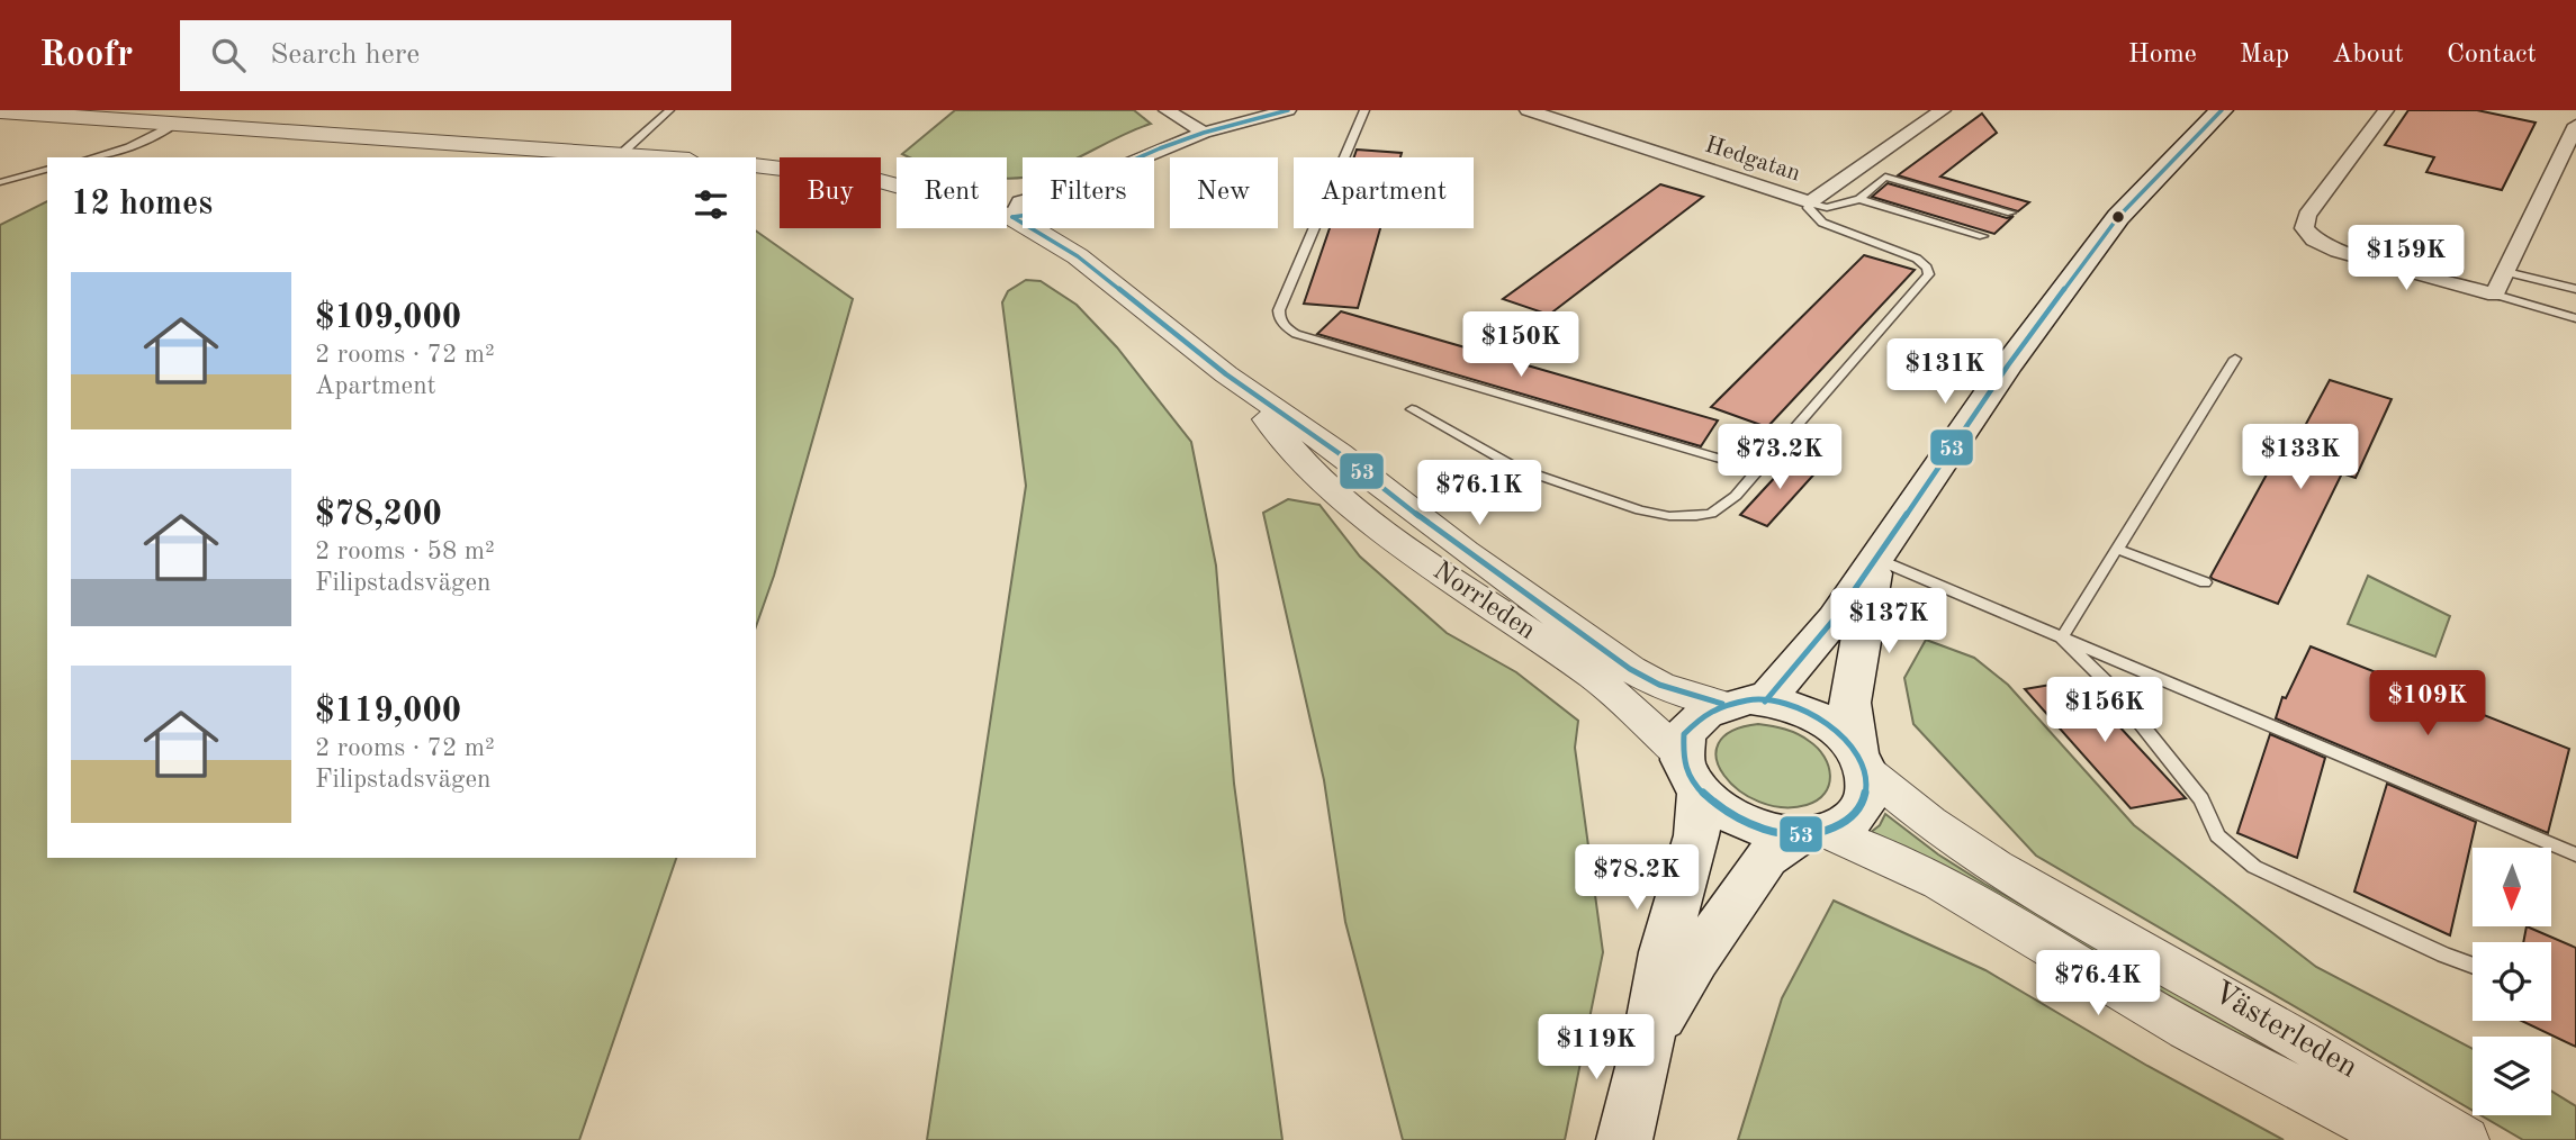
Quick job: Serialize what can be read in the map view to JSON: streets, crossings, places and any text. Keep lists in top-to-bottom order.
{
  "streets": {
    "street": ["Hedgatan", "Norrleden", "Västerleden"]
  },
  "crossings": [
    ["Norrleden", "Västerleden"]
  ],
  "lines": ["transit line 53"],
  "north": "bottom",
  "page": {
    "header": "Roofr",
    "search": "Search here",
    "nav": [
      "Home",
      "Map",
      "About",
      "Contact"
    ],
    "chip": [
      "Buy",
      "Rent",
      "Filters",
      "New",
      "Apartment"
    ],
    "heading": "12 homes",
    "price": [
      "$159K",
      "$150K",
      "$131K",
      "$73.2K",
      "$133K",
      "$76.1K",
      "$137K",
      "$109K",
      "$156K",
      "$78.2K",
      "$76.4K",
      "$119K"
    ],
    "list": [
      {
        "name": "$109,000",
        "note": "2 rooms · 72 m² · Apartment"
      },
      {
        "name": "$78,200",
        "note": "2 rooms · 58 m² · Filipstadsvägen"
      },
      {
        "name": "$119,000",
        "note": "2 rooms · 72 m² · Filipstadsvägen"
      }
    ]
  }
}
